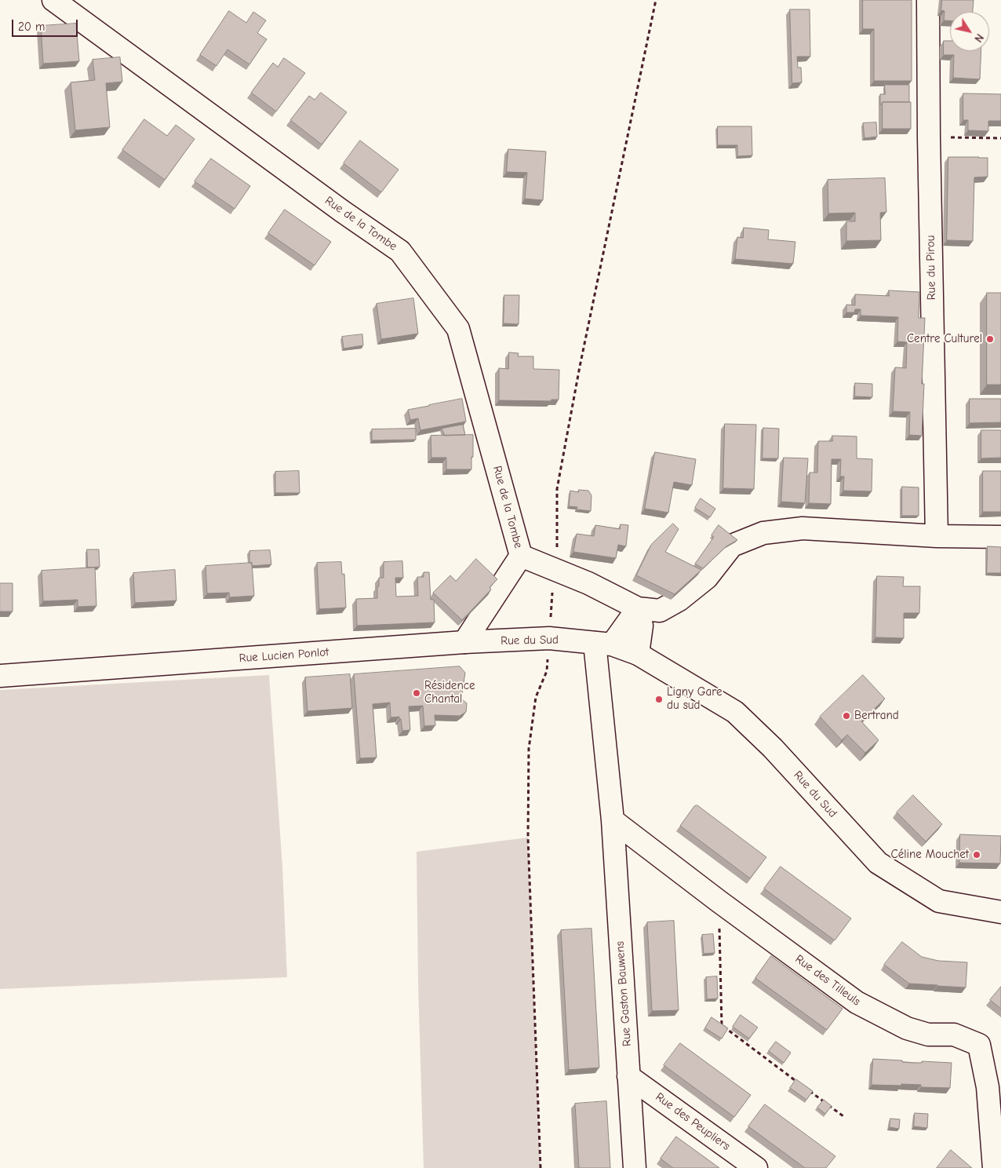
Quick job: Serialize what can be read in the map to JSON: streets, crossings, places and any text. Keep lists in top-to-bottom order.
{
  "streets": {
    "street": [
      "Rue de la Tombe",
      "Rue du Pirou",
      "Rue du Sud",
      "Rue Lucien Ponlot",
      "Rue des Tilleuls",
      "Rue Gaston Bauwens",
      "Rue des Peupliers"
    ]
  },
  "crossings": [
    ["Rue du Sud", "Rue Lucien Ponlot"],
    ["Rue des Tilleuls", "Rue Gaston Bauwens"],
    ["Rue Gaston Bauwens", "Rue des Peupliers"]
  ],
  "places": [
    "Centre Culturel",
    "Résidence Chantal",
    "Ligny Gare du sud",
    "Bertrand",
    "Céline Mouchet"
  ],
  "scale_bar": "20 m",
  "north": "bottom right"
}
